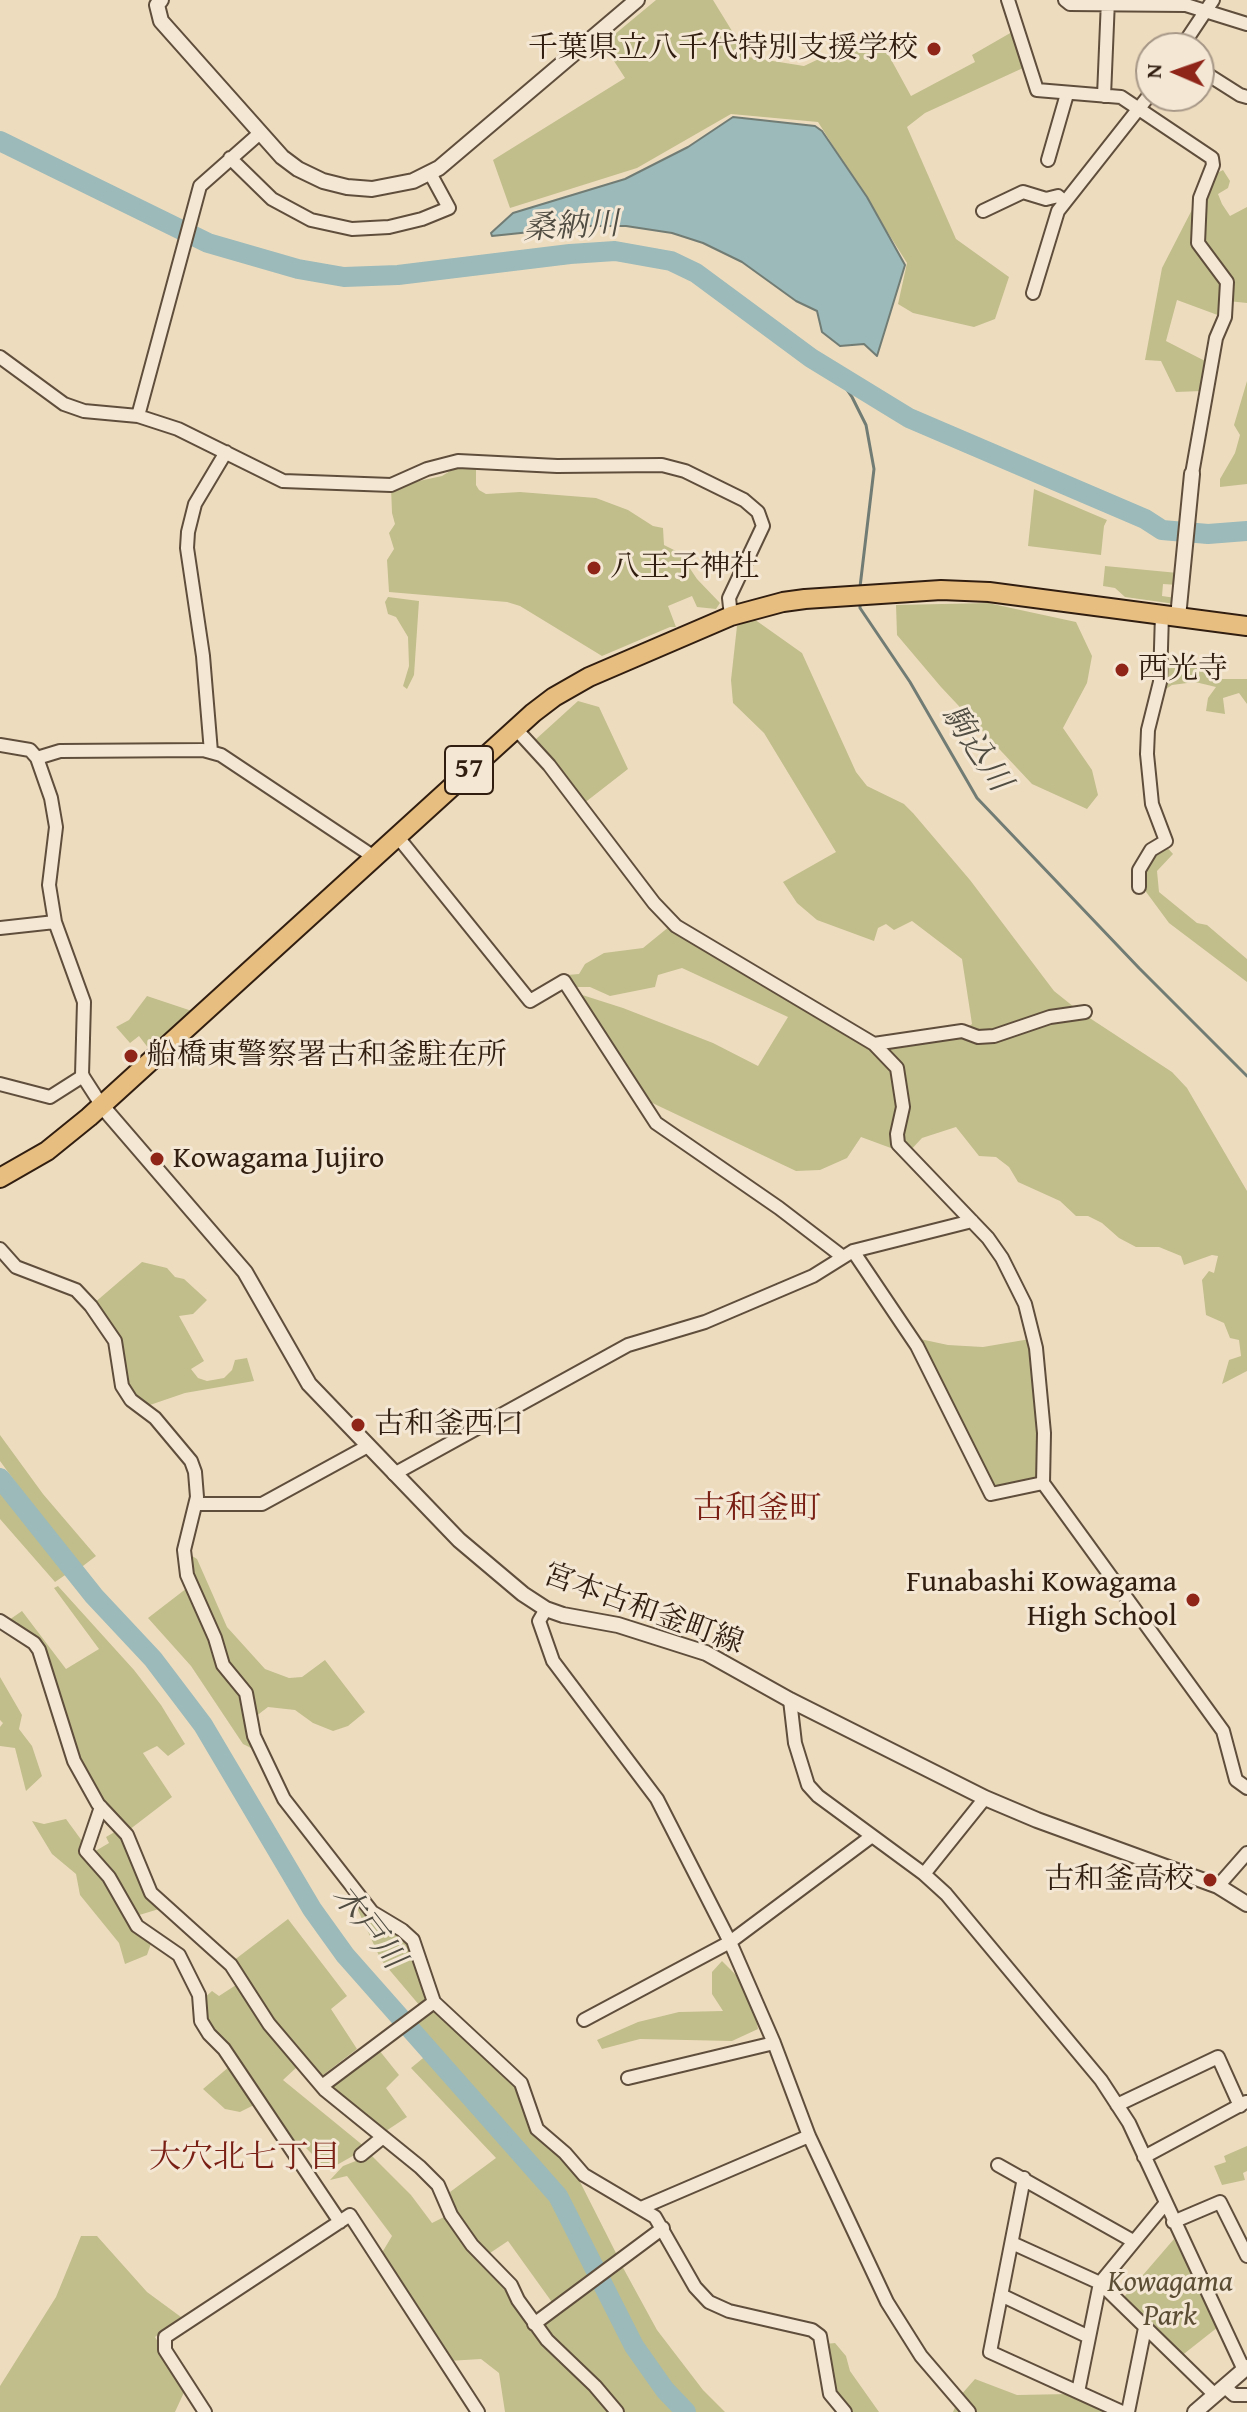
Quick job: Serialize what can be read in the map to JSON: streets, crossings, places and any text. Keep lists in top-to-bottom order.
{
  "streets": {
    "main road": ["57"],
    "street": ["宮本古和釜町線"]
  },
  "crossings": [
    ["57", "宮本古和釜町線"]
  ],
  "districts": ["古和釜町", "大穴北七丁目"],
  "water": ["桑納川", "駒込川", "木戸川"],
  "parks": ["Kowagama Park"],
  "places": [
    "千葉県立八千代特別支援学校",
    "八王子神社",
    "西光寺",
    "船橋東警察署古和釜駐在所",
    "Kowagama Jujiro",
    "古和釜西口",
    "Funabashi Kowagama High School",
    "古和釜高校"
  ],
  "north": "left"
}
